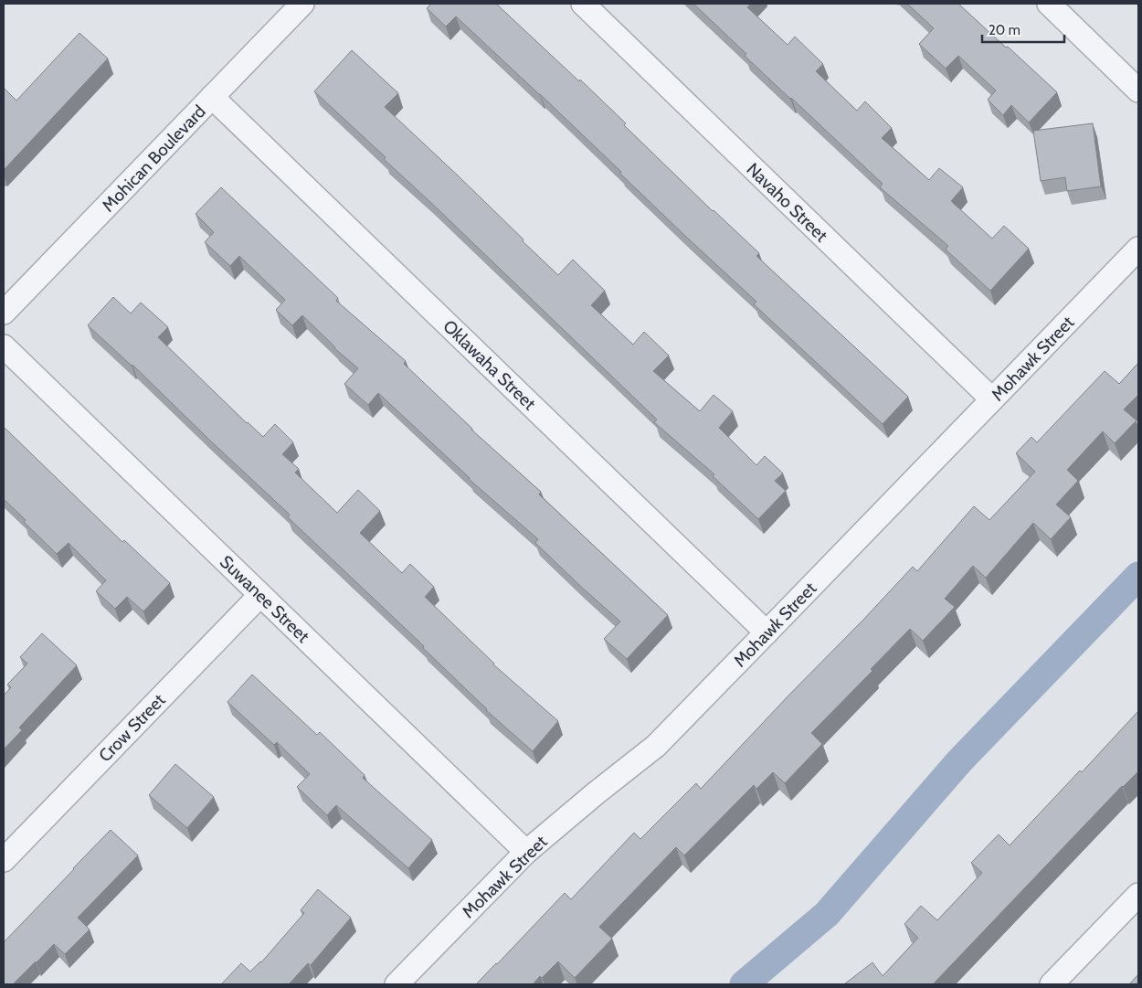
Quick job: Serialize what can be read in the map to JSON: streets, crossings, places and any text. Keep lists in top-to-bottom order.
{
  "streets": {
    "street": [
      "Mohican Boulevard",
      "Navaho Street",
      "Mohawk Street",
      "Oklawaha Street",
      "Suwanee Street",
      "Crow Street"
    ]
  },
  "crossings": [
    ["Mohican Boulevard", "Oklawaha Street"],
    ["Navaho Street", "Mohawk Street"],
    ["Mohawk Street", "Oklawaha Street"],
    ["Mohawk Street", "Suwanee Street"],
    ["Suwanee Street", "Crow Street"]
  ],
  "scale_bar": "20 m"
}
